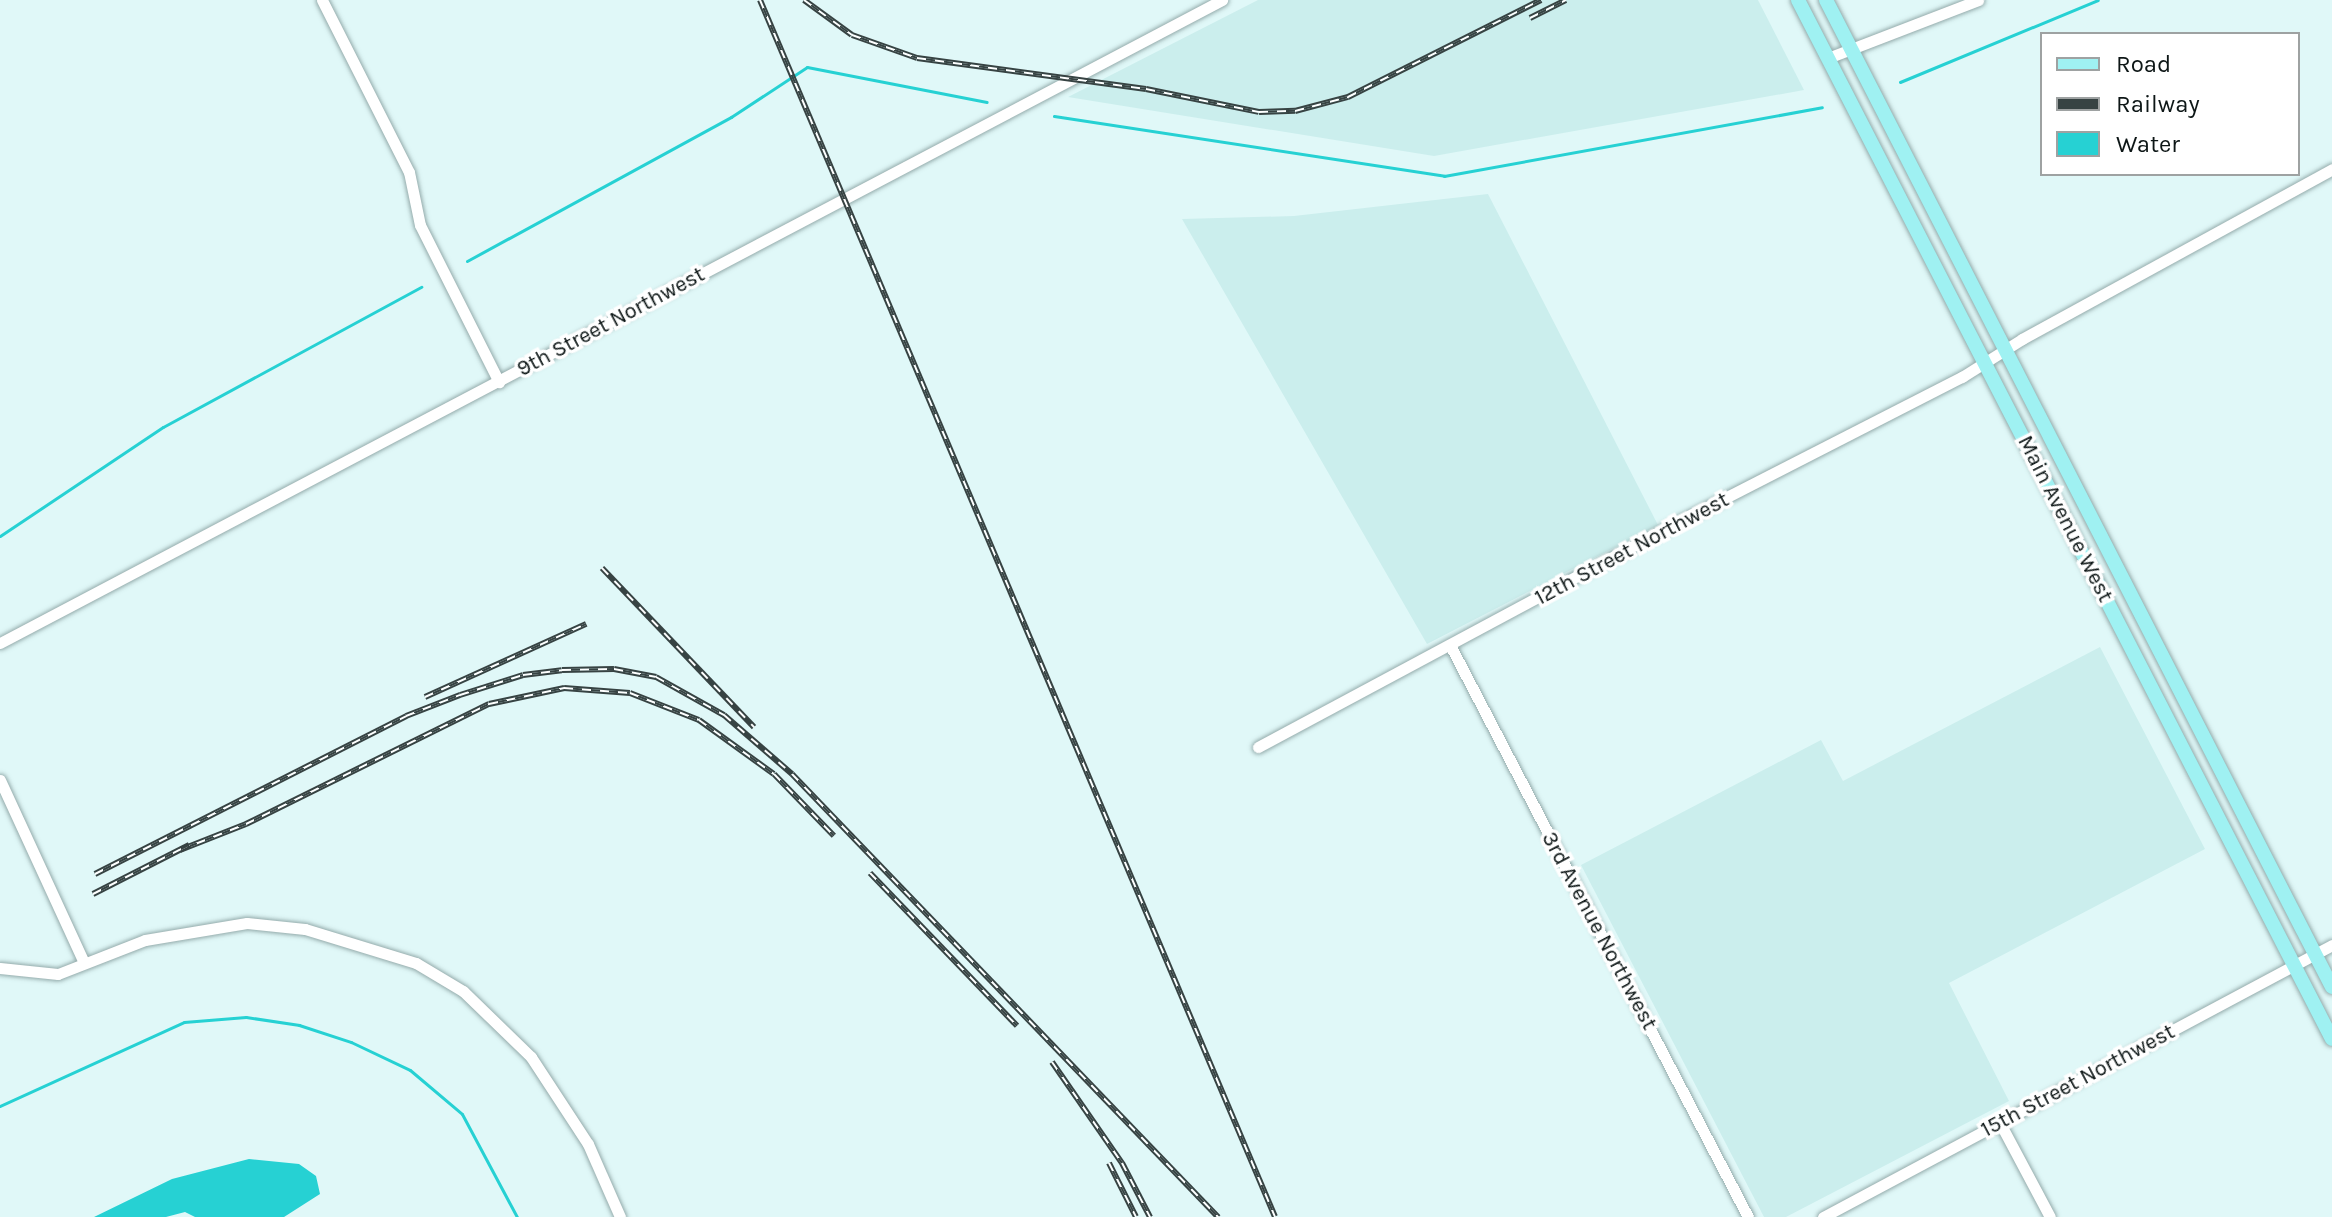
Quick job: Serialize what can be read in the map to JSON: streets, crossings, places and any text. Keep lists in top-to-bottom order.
{
  "streets": {
    "main road": ["Main Avenue West"],
    "street": [
      "9th Street Northwest",
      "12th Street Northwest",
      "3rd Avenue Northwest",
      "15th Street Northwest"
    ]
  },
  "crossings": [
    ["Main Avenue West", "12th Street Northwest"],
    ["Main Avenue West", "15th Street Northwest"],
    ["12th Street Northwest", "3rd Avenue Northwest"]
  ],
  "legend": ["Road", "Railway", "Water"]
}
